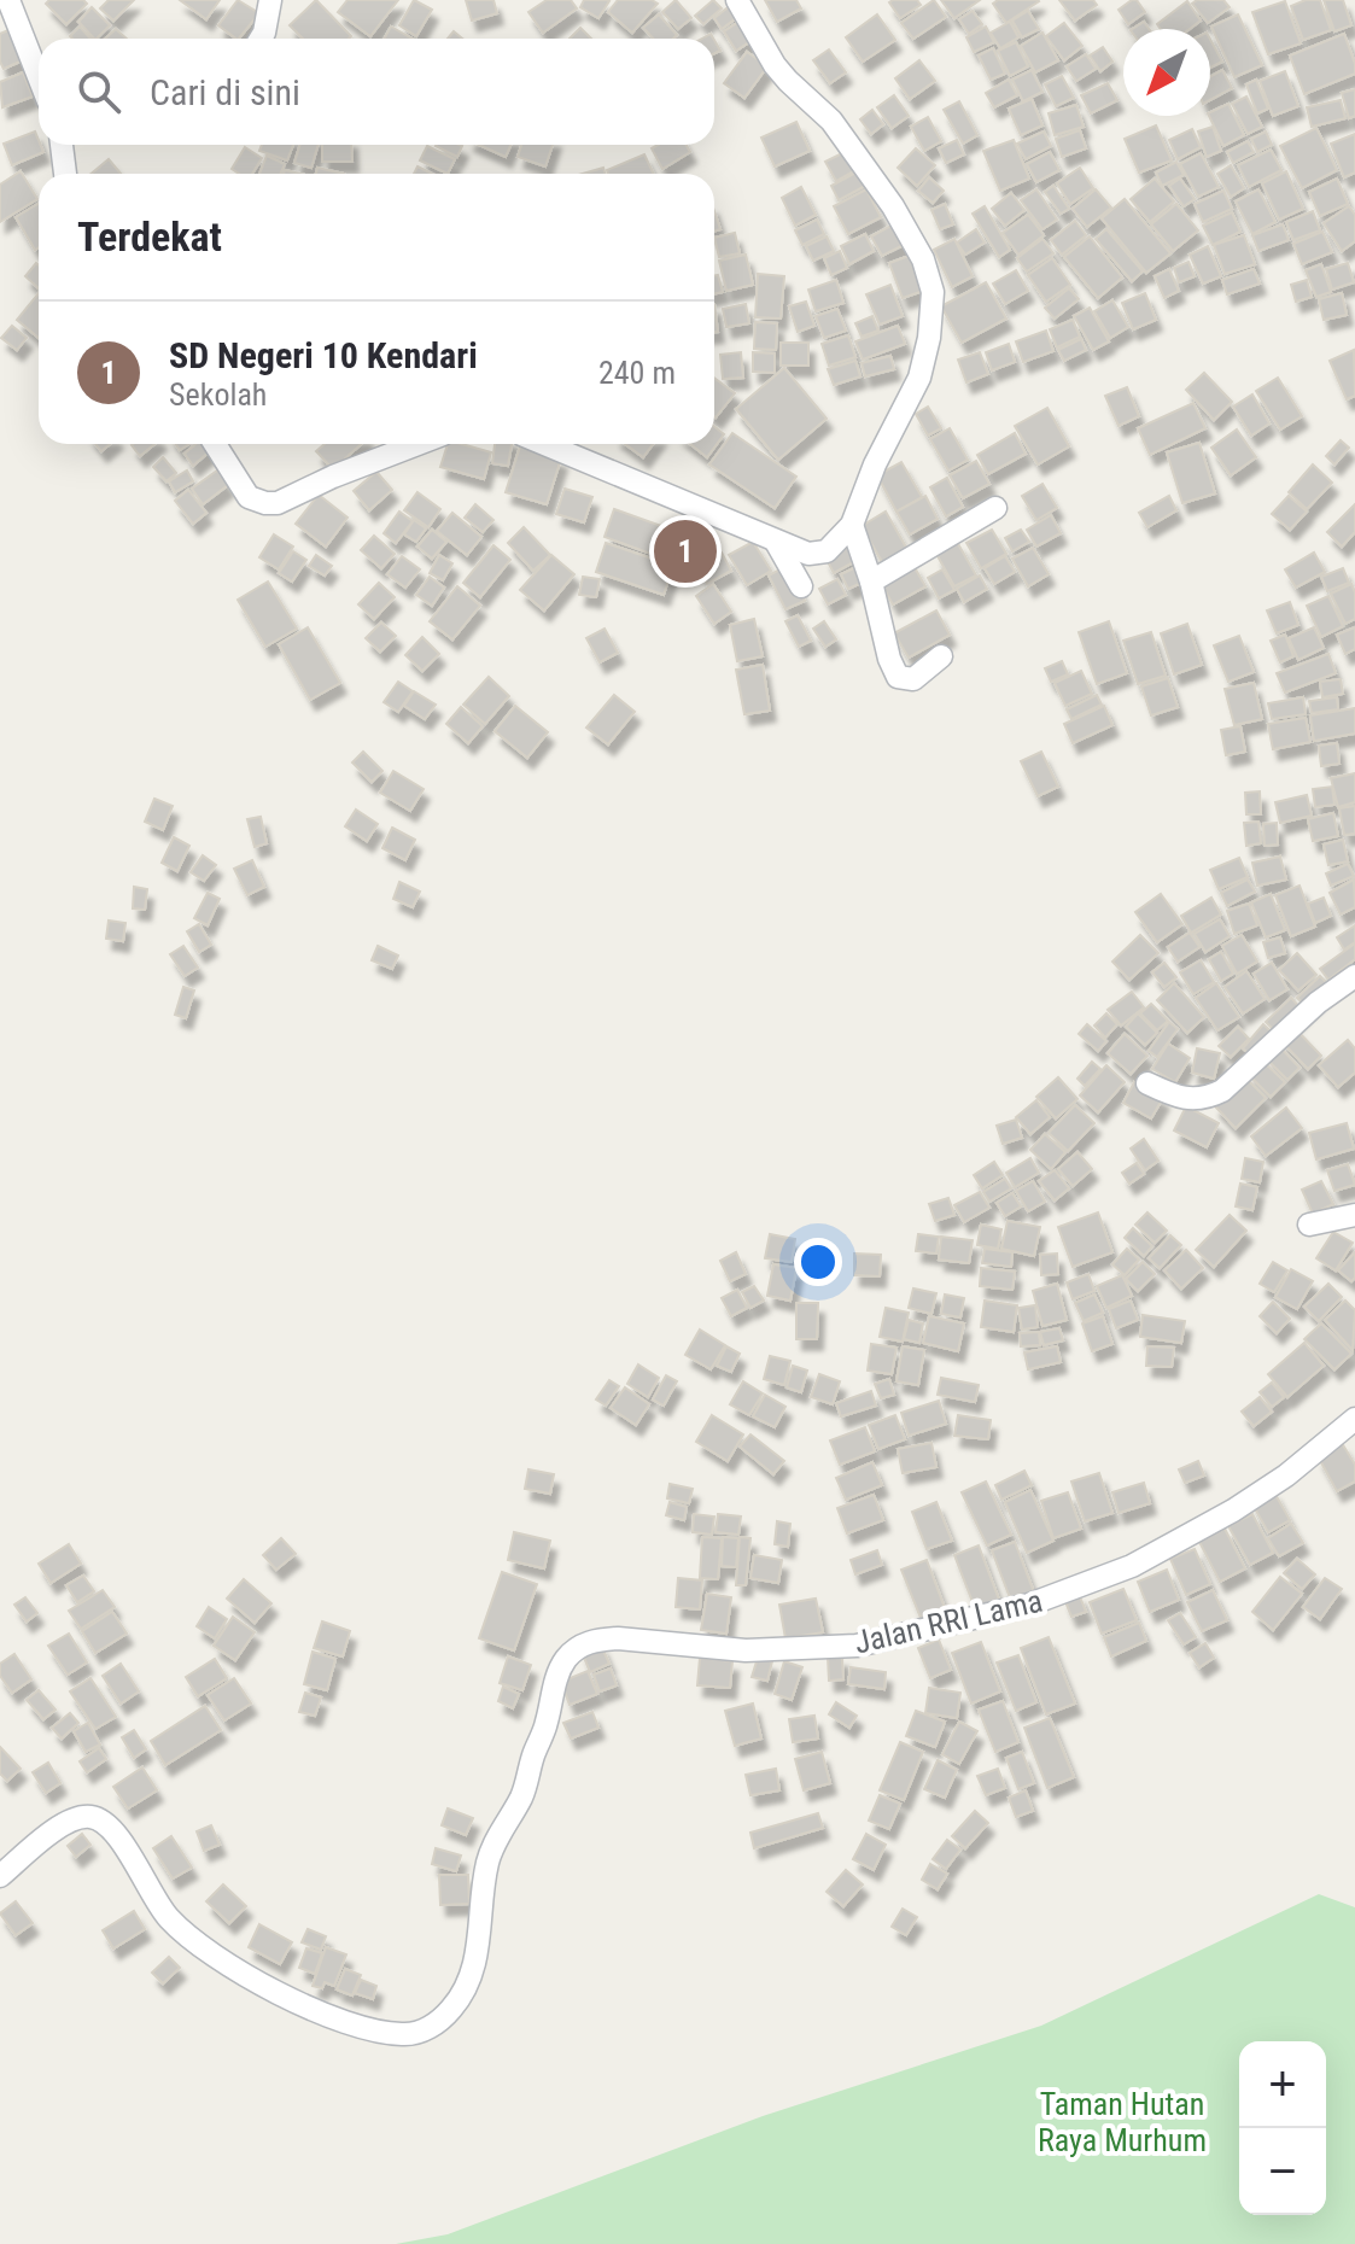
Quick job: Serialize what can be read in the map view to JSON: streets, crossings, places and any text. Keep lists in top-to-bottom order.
{
  "streets": {
    "street": ["Jalan RRI Lama"]
  },
  "parks": ["Taman Hutan Raya Murhum"],
  "north": "bottom left",
  "page": {
    "search": "Cari di sini",
    "heading": "Terdekat",
    "list": [
      {
        "mark": "1",
        "name": "SD Negeri 10 Kendari",
        "note": "Sekolah",
        "value": "240 m"
      }
    ],
    "pins": "1",
    "map_buttons": ["+", "−"]
  }
}
